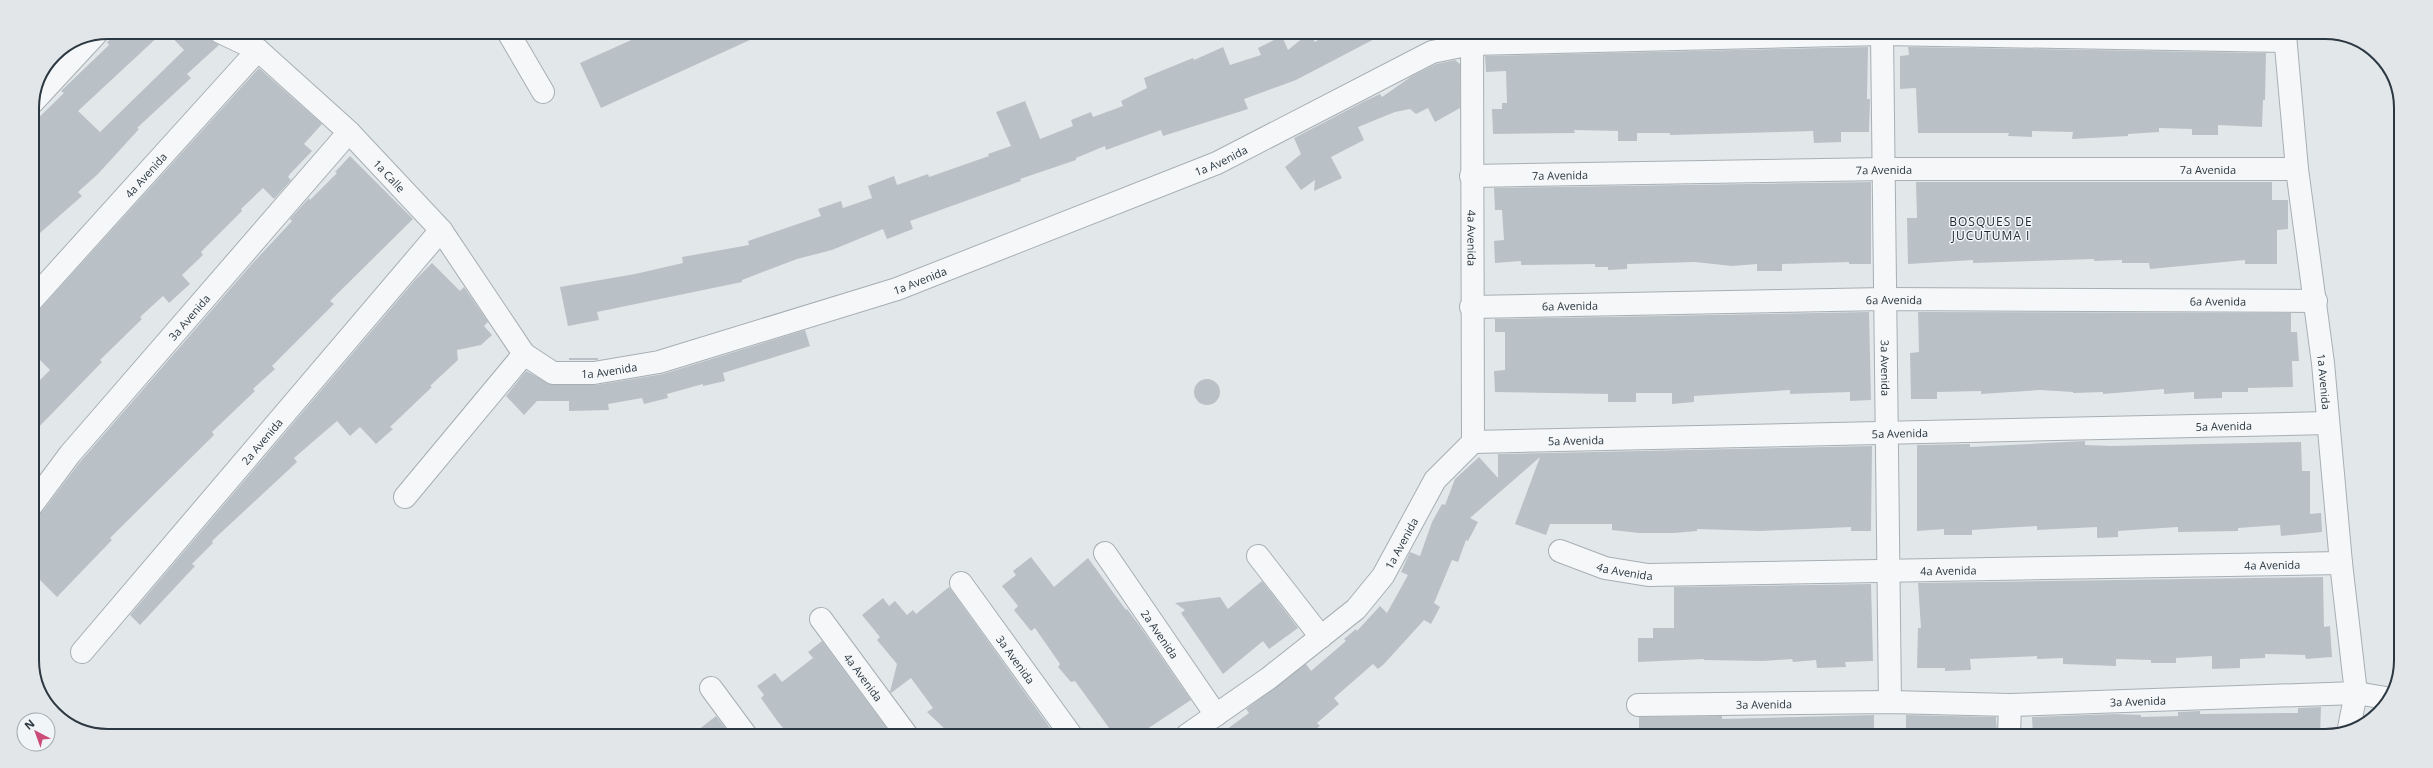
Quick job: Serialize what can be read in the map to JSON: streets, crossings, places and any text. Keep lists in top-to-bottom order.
{
  "streets": {
    "street": [
      "1a Avenida",
      "7a Avenida",
      "4a Avenida",
      "1a Calle",
      "6a Avenida",
      "3a Avenida",
      "5a Avenida",
      "2a Avenida"
    ]
  },
  "crossings": [
    ["1a Avenida", "7a Avenida"],
    ["1a Avenida", "4a Avenida"],
    ["1a Avenida", "1a Calle"],
    ["1a Avenida", "6a Avenida"],
    ["1a Avenida", "3a Avenida"],
    ["1a Avenida", "5a Avenida"],
    ["1a Avenida", "2a Avenida"],
    ["7a Avenida", "4a Avenida"],
    ["7a Avenida", "3a Avenida"],
    ["4a Avenida", "1a Calle"],
    ["4a Avenida", "6a Avenida"],
    ["4a Avenida", "3a Avenida"],
    ["4a Avenida", "5a Avenida"],
    ["1a Calle", "3a Avenida"],
    ["1a Calle", "2a Avenida"],
    ["6a Avenida", "3a Avenida"],
    ["3a Avenida", "5a Avenida"]
  ],
  "districts": ["BOSQUES DE JUCUTUMA I"],
  "north": "top left"
}
